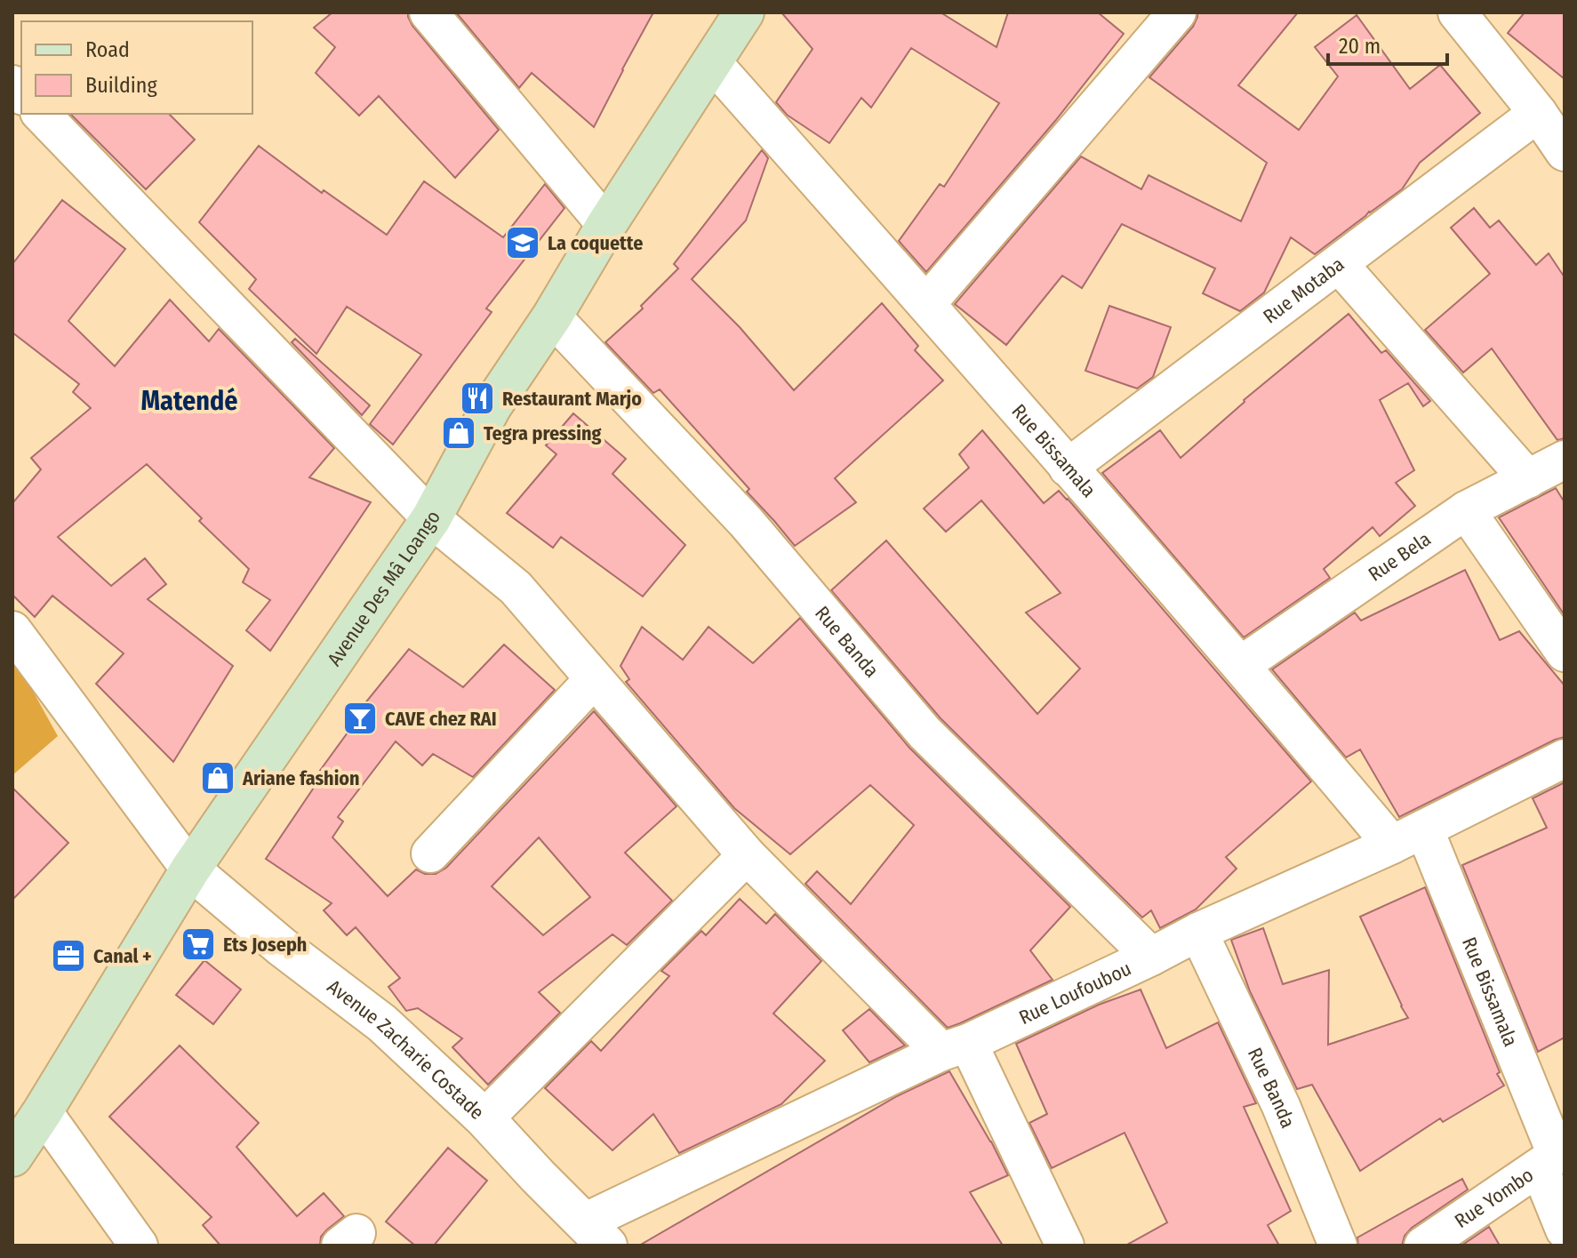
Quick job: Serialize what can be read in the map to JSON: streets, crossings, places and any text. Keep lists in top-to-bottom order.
{
  "streets": {
    "main road": ["Avenue Des Mâ Loango"],
    "street": [
      "Rue Motaba",
      "Rue Bissamala",
      "Rue Bela",
      "Rue Banda",
      "Rue Loufoubou",
      "Avenue Zacharie Costade",
      "Rue Yombo"
    ]
  },
  "crossings": [
    ["Rue Motaba", "Rue Bissamala"],
    ["Rue Bissamala", "Rue Bela"],
    ["Rue Bissamala", "Avenue Des Mâ Loango"],
    ["Rue Bissamala", "Rue Loufoubou"],
    ["Rue Bissamala", "Rue Yombo"],
    ["Avenue Des Mâ Loango", "Rue Banda"],
    ["Avenue Des Mâ Loango", "Avenue Zacharie Costade"],
    ["Rue Banda", "Rue Loufoubou"],
    ["Rue Loufoubou", "Avenue Zacharie Costade"]
  ],
  "districts": ["Matendé"],
  "places": {
    "school or university": ["La coquette"],
    "restaurant": ["Restaurant Marjo"],
    "shop": ["Tegra pressing", "Ariane fashion"],
    "bar": ["CAVE chez RAI"],
    "supermarket": ["Ets Joseph"],
    "office": ["Canal +"]
  },
  "legend": ["Road", "Building"],
  "scale_bar": "20 m"
}
